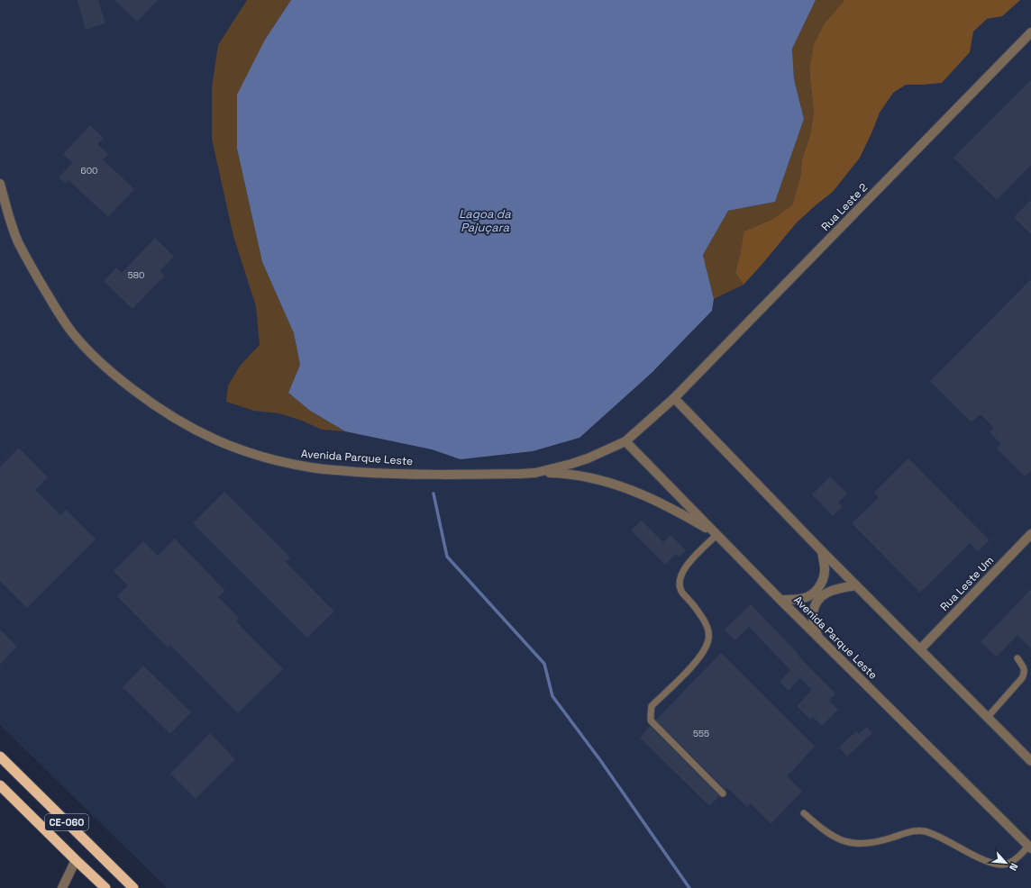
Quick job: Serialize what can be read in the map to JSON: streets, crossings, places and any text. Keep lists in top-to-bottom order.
{
  "streets": {
    "highway": ["CE-060"],
    "street": ["Rua Leste 2", "Avenida Parque Leste", "Rua Leste Um"]
  },
  "crossings": [
    ["Rua Leste 2", "Avenida Parque Leste"]
  ],
  "water": ["Lagoa da Pajuçara"],
  "house_numbers": ["600", "580", "555"],
  "north": "bottom right"
}
